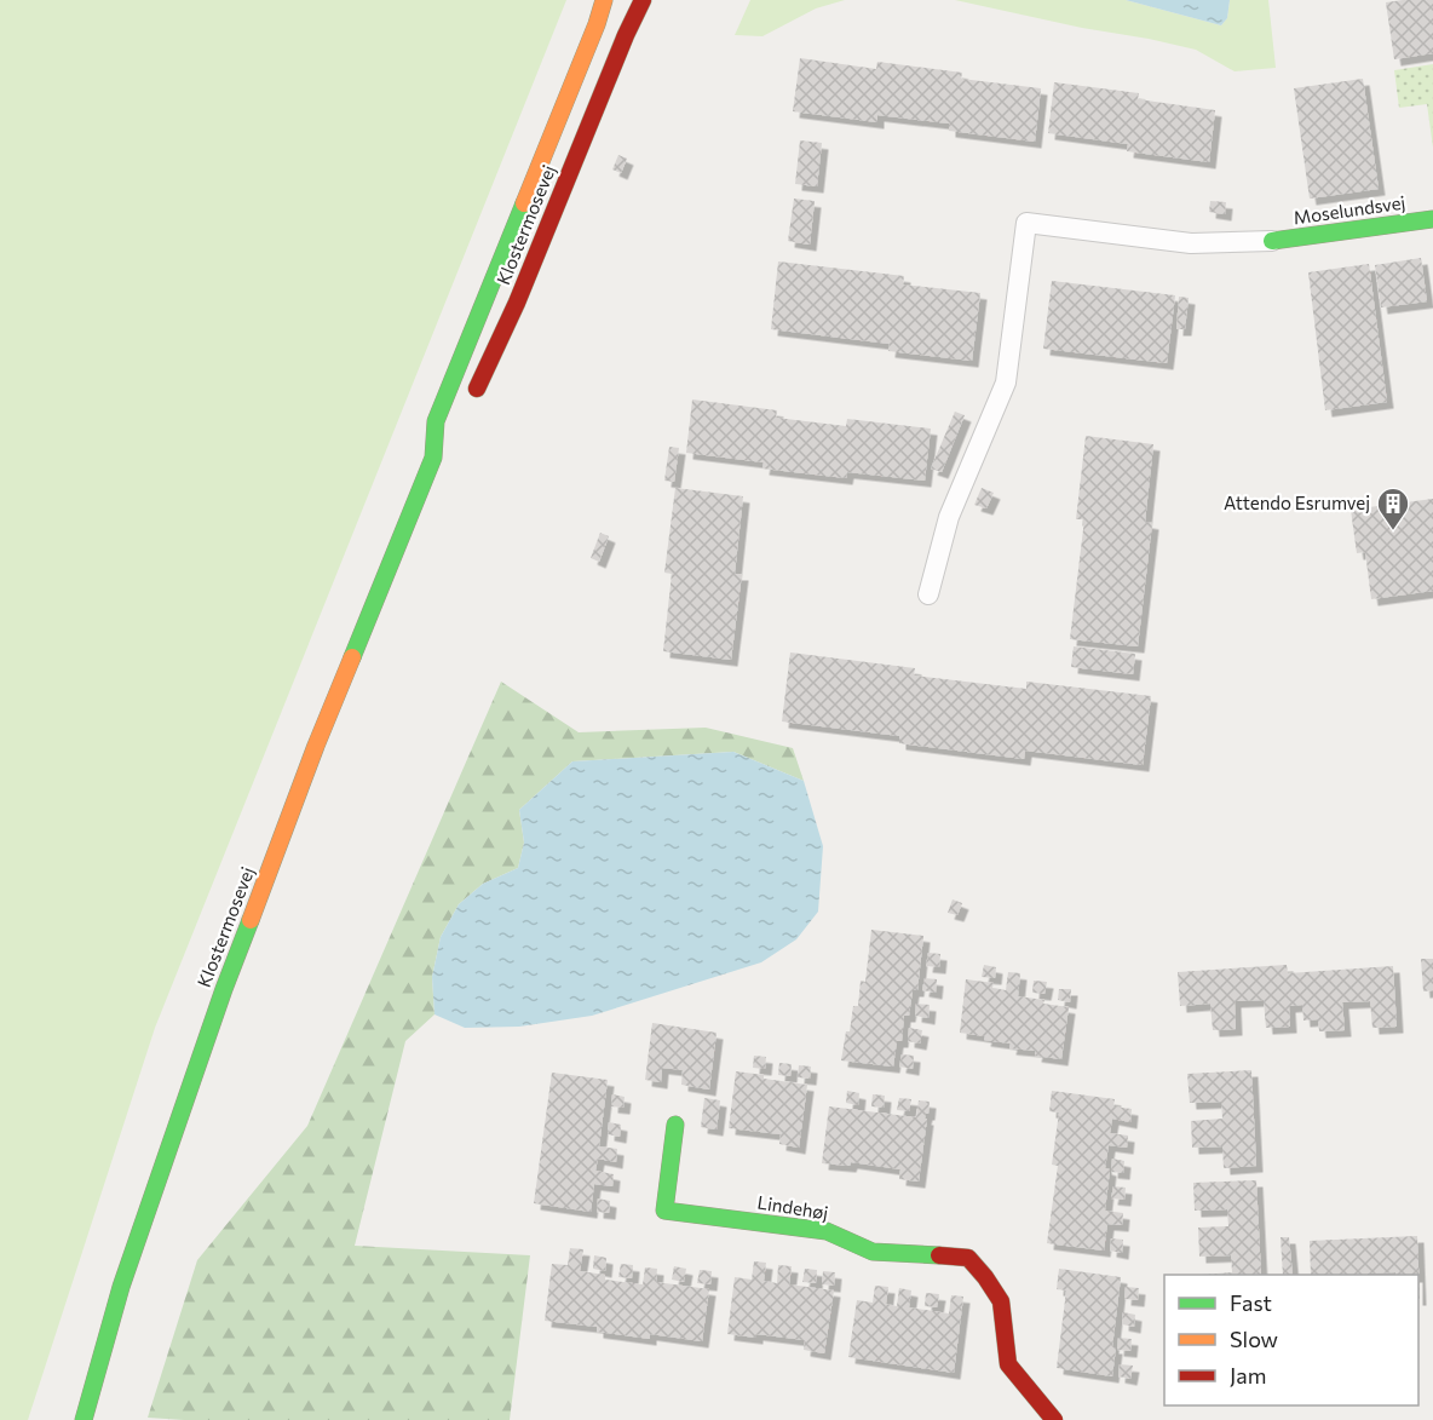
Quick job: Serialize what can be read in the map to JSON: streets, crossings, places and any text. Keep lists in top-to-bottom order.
{
  "streets": {
    "main road": ["Moselundsvej", "Klostermosevej", "Lindehøj"]
  },
  "places": {
    "building": ["Attendo Esrumvej"]
  },
  "legend": ["Fast", "Slow", "Jam"]
}
